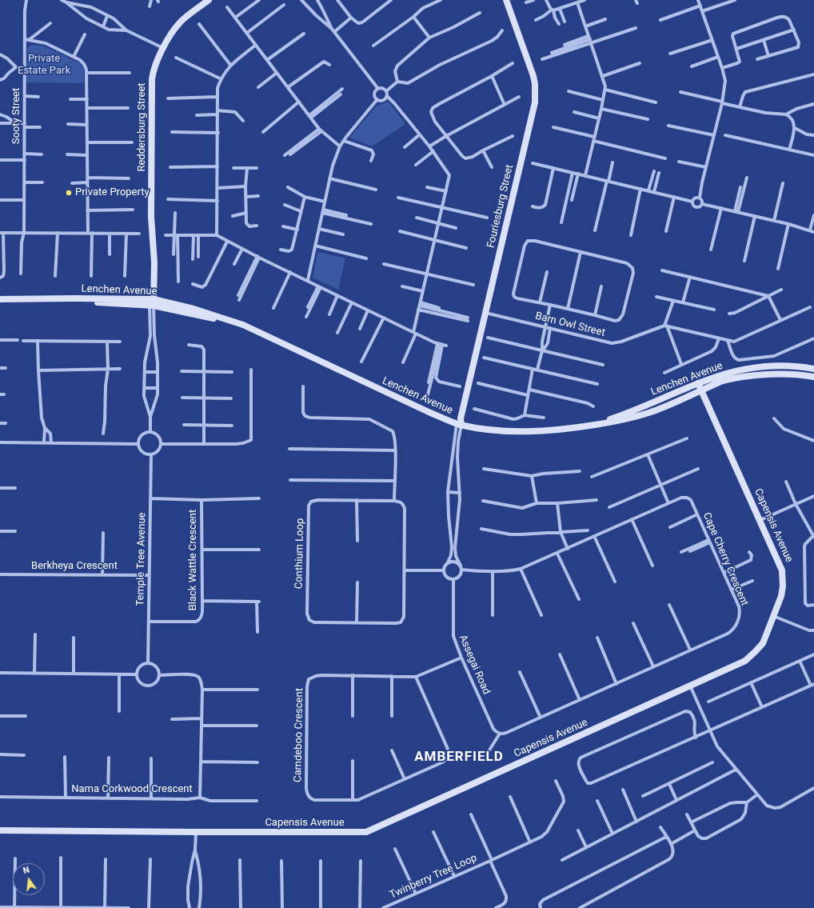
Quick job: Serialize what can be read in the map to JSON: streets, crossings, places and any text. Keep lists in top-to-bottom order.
{
  "streets": {
    "street": [
      "Sooty Street",
      "Reddersburg Street",
      "Fouriesburg Street",
      "Lenchen Avenue",
      "Barn Owl Street",
      "Capensis Avenue",
      "Conthium Loop",
      "Temple Tree Avenue",
      "Cape Cherry Crescent",
      "Black Wattle Crescent",
      "Berkheya Crescent",
      "Assegai Road",
      "Camdeboo Crescent",
      "Nama Corkwood Crescent",
      "Twinberry Tree Loop"
    ]
  },
  "crossings": [
    ["Reddersburg Street", "Lenchen Avenue"],
    ["Fouriesburg Street", "Lenchen Avenue"],
    ["Fouriesburg Street", "Barn Owl Street"],
    ["Lenchen Avenue", "Capensis Avenue"],
    ["Temple Tree Avenue", "Black Wattle Crescent"],
    ["Temple Tree Avenue", "Berkheya Crescent"],
    ["Temple Tree Avenue", "Nama Corkwood Crescent"],
    ["Cape Cherry Crescent", "Assegai Road"],
    ["Assegai Road", "Camdeboo Crescent"]
  ],
  "districts": ["AMBERFIELD"],
  "parks": ["Private Estate Park"],
  "places": ["Private Property"],
  "north": "top"
}
